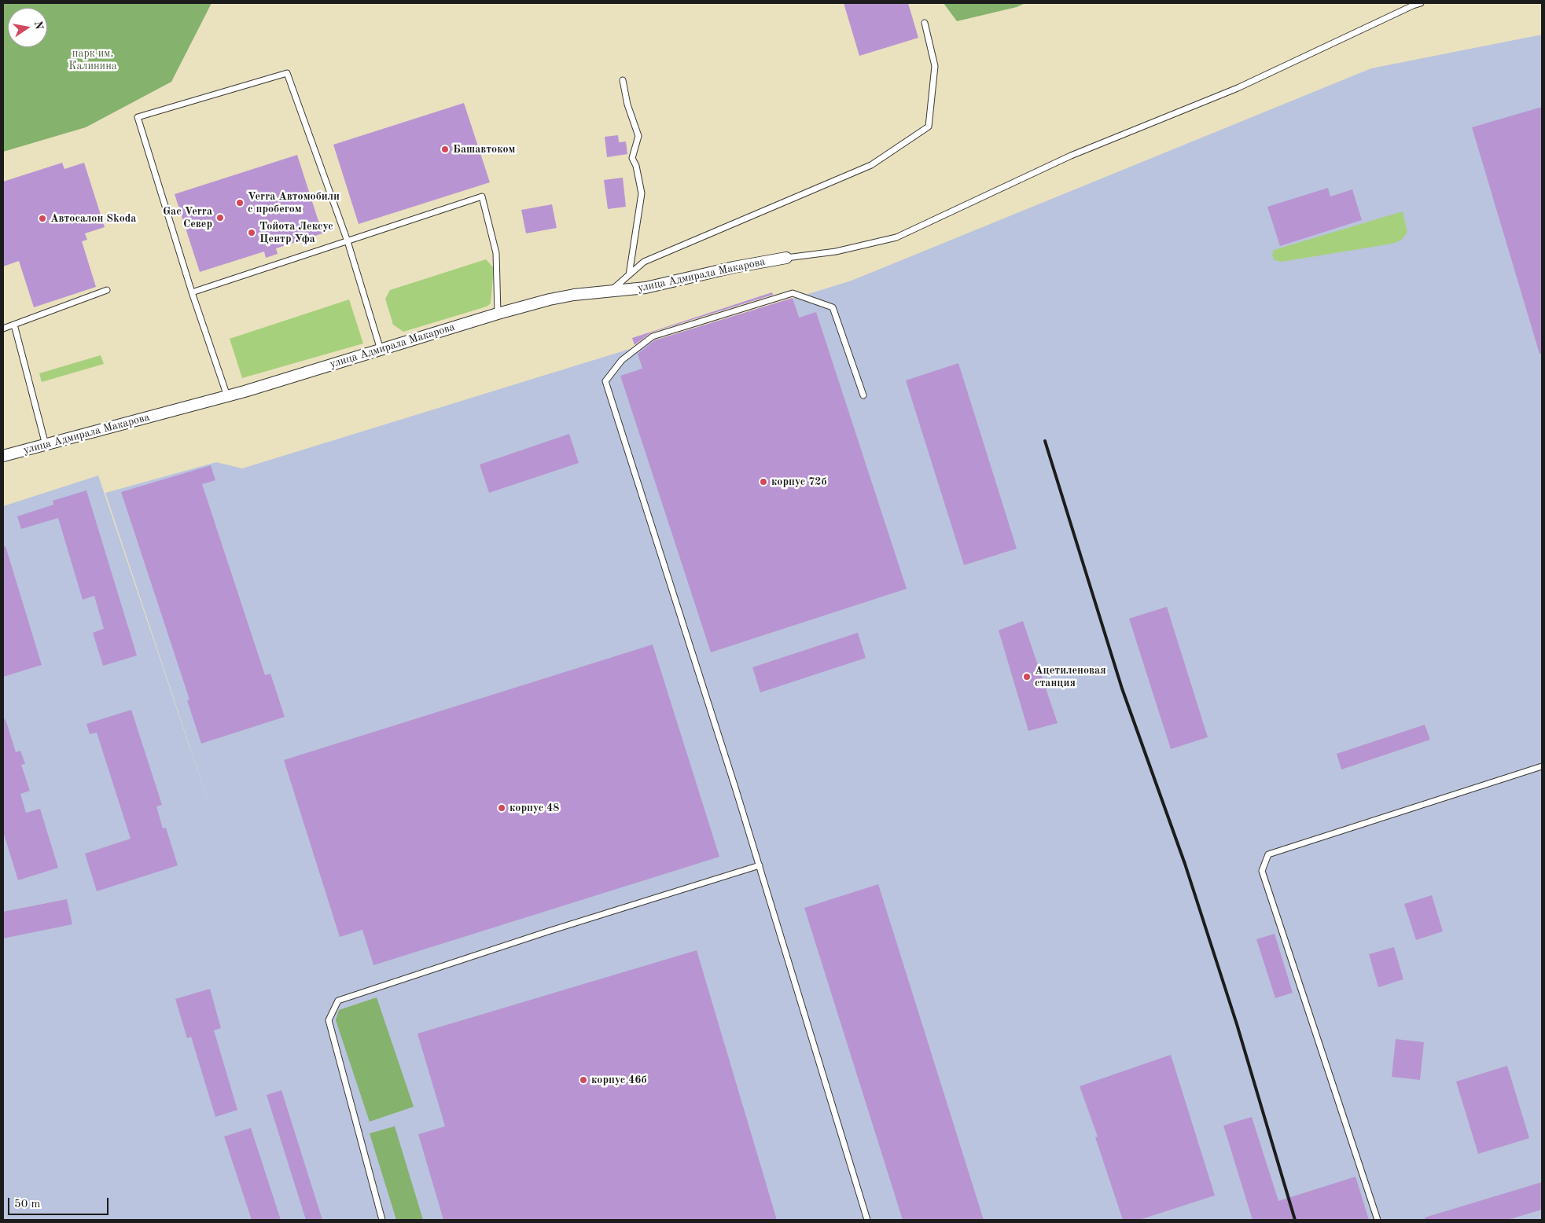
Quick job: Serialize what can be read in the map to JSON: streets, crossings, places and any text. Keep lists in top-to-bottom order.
{
  "streets": {
    "street": ["улица Адмирала Макарова"]
  },
  "parks": ["парк им. Калинина"],
  "places": [
    "Башавтоком",
    "Verra Автомобили с пробегом",
    "Gac Verra Север",
    "Автосалон Skoda",
    "Тойота Лексус Центр Уфа",
    "корпус 72б",
    "Ацетиленовая станция",
    "корпус 48",
    "корпус 46б"
  ],
  "scale_bar": "50 m",
  "north": "right"
}
